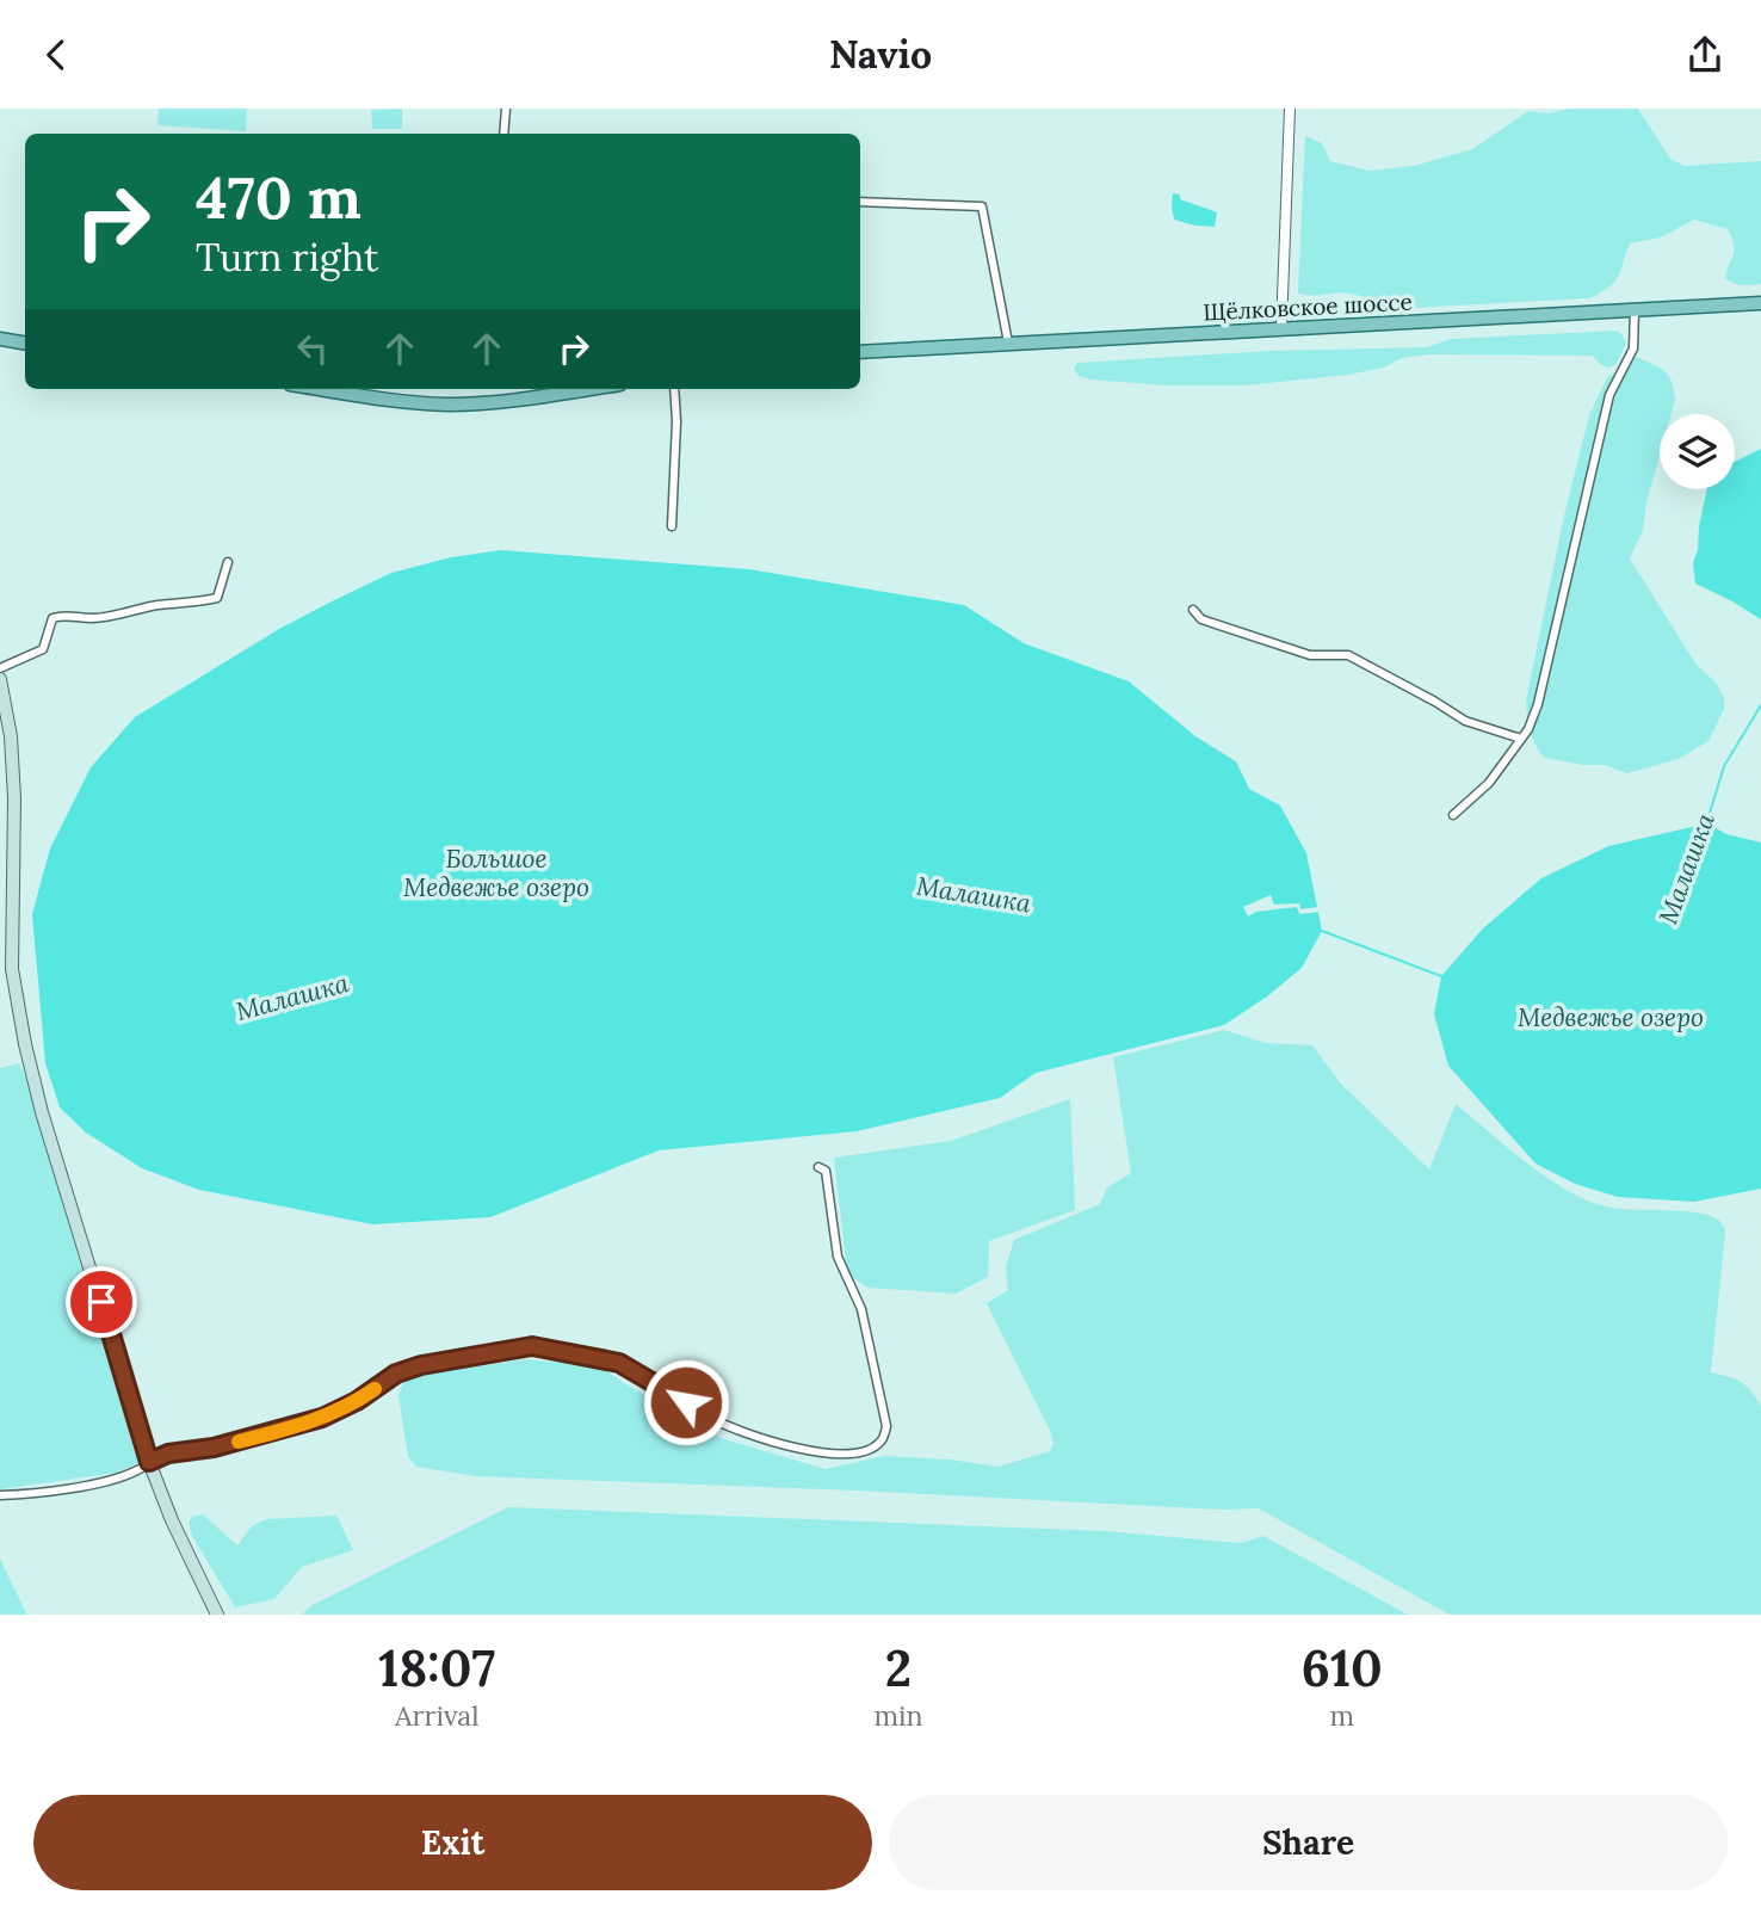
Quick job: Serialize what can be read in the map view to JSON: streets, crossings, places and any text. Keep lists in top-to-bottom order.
{
  "streets": {
    "main road": ["Щёлковское шоссе"]
  },
  "water": ["Большое Медвежье озеро", "Малашка", "Медвежье озеро"],
  "page": {
    "header": "Navio",
    "turn": ["470 m", "Turn right"],
    "eta": [
      "18:07",
      "Arrival",
      "2",
      "min",
      "610",
      "m"
    ],
    "buttons": ["Exit", "Share"]
  }
}
